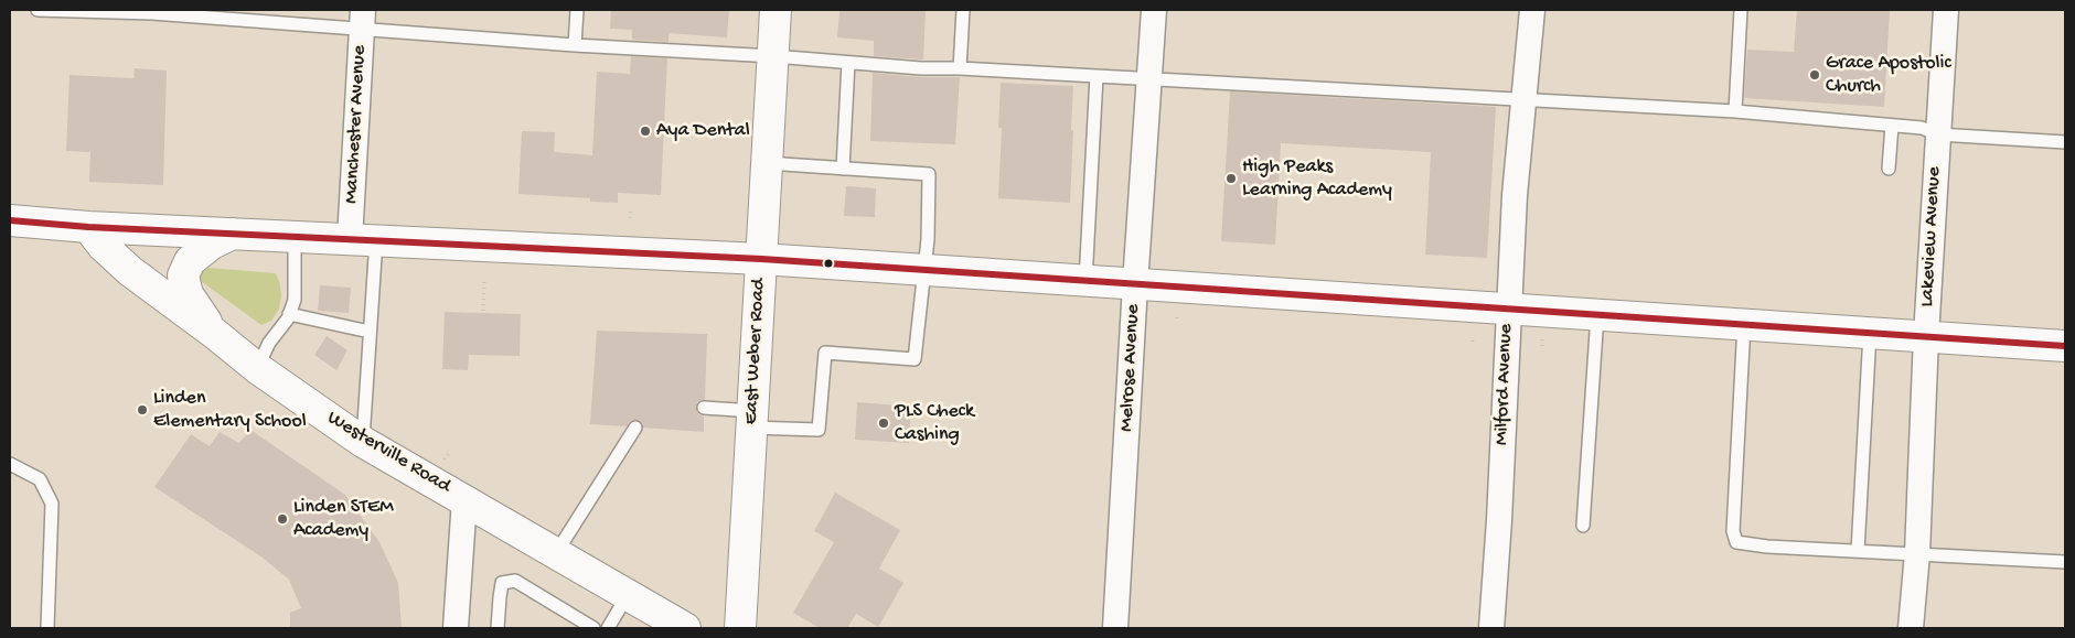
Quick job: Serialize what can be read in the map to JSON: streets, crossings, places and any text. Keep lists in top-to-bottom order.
{
  "streets": {
    "main road": ["East Weber Road", "Westerville Road"],
    "street": [
      "Manchester Avenue",
      "Lakeview Avenue",
      "Melrose Avenue",
      "Milford Avenue"
    ]
  },
  "places": [
    "Grace Apostolic Church",
    "Aya Dental",
    "High Peaks Learning Academy",
    "Linden Elementary School",
    "PLS Check Cashing",
    "Linden STEM Academy"
  ]
}
